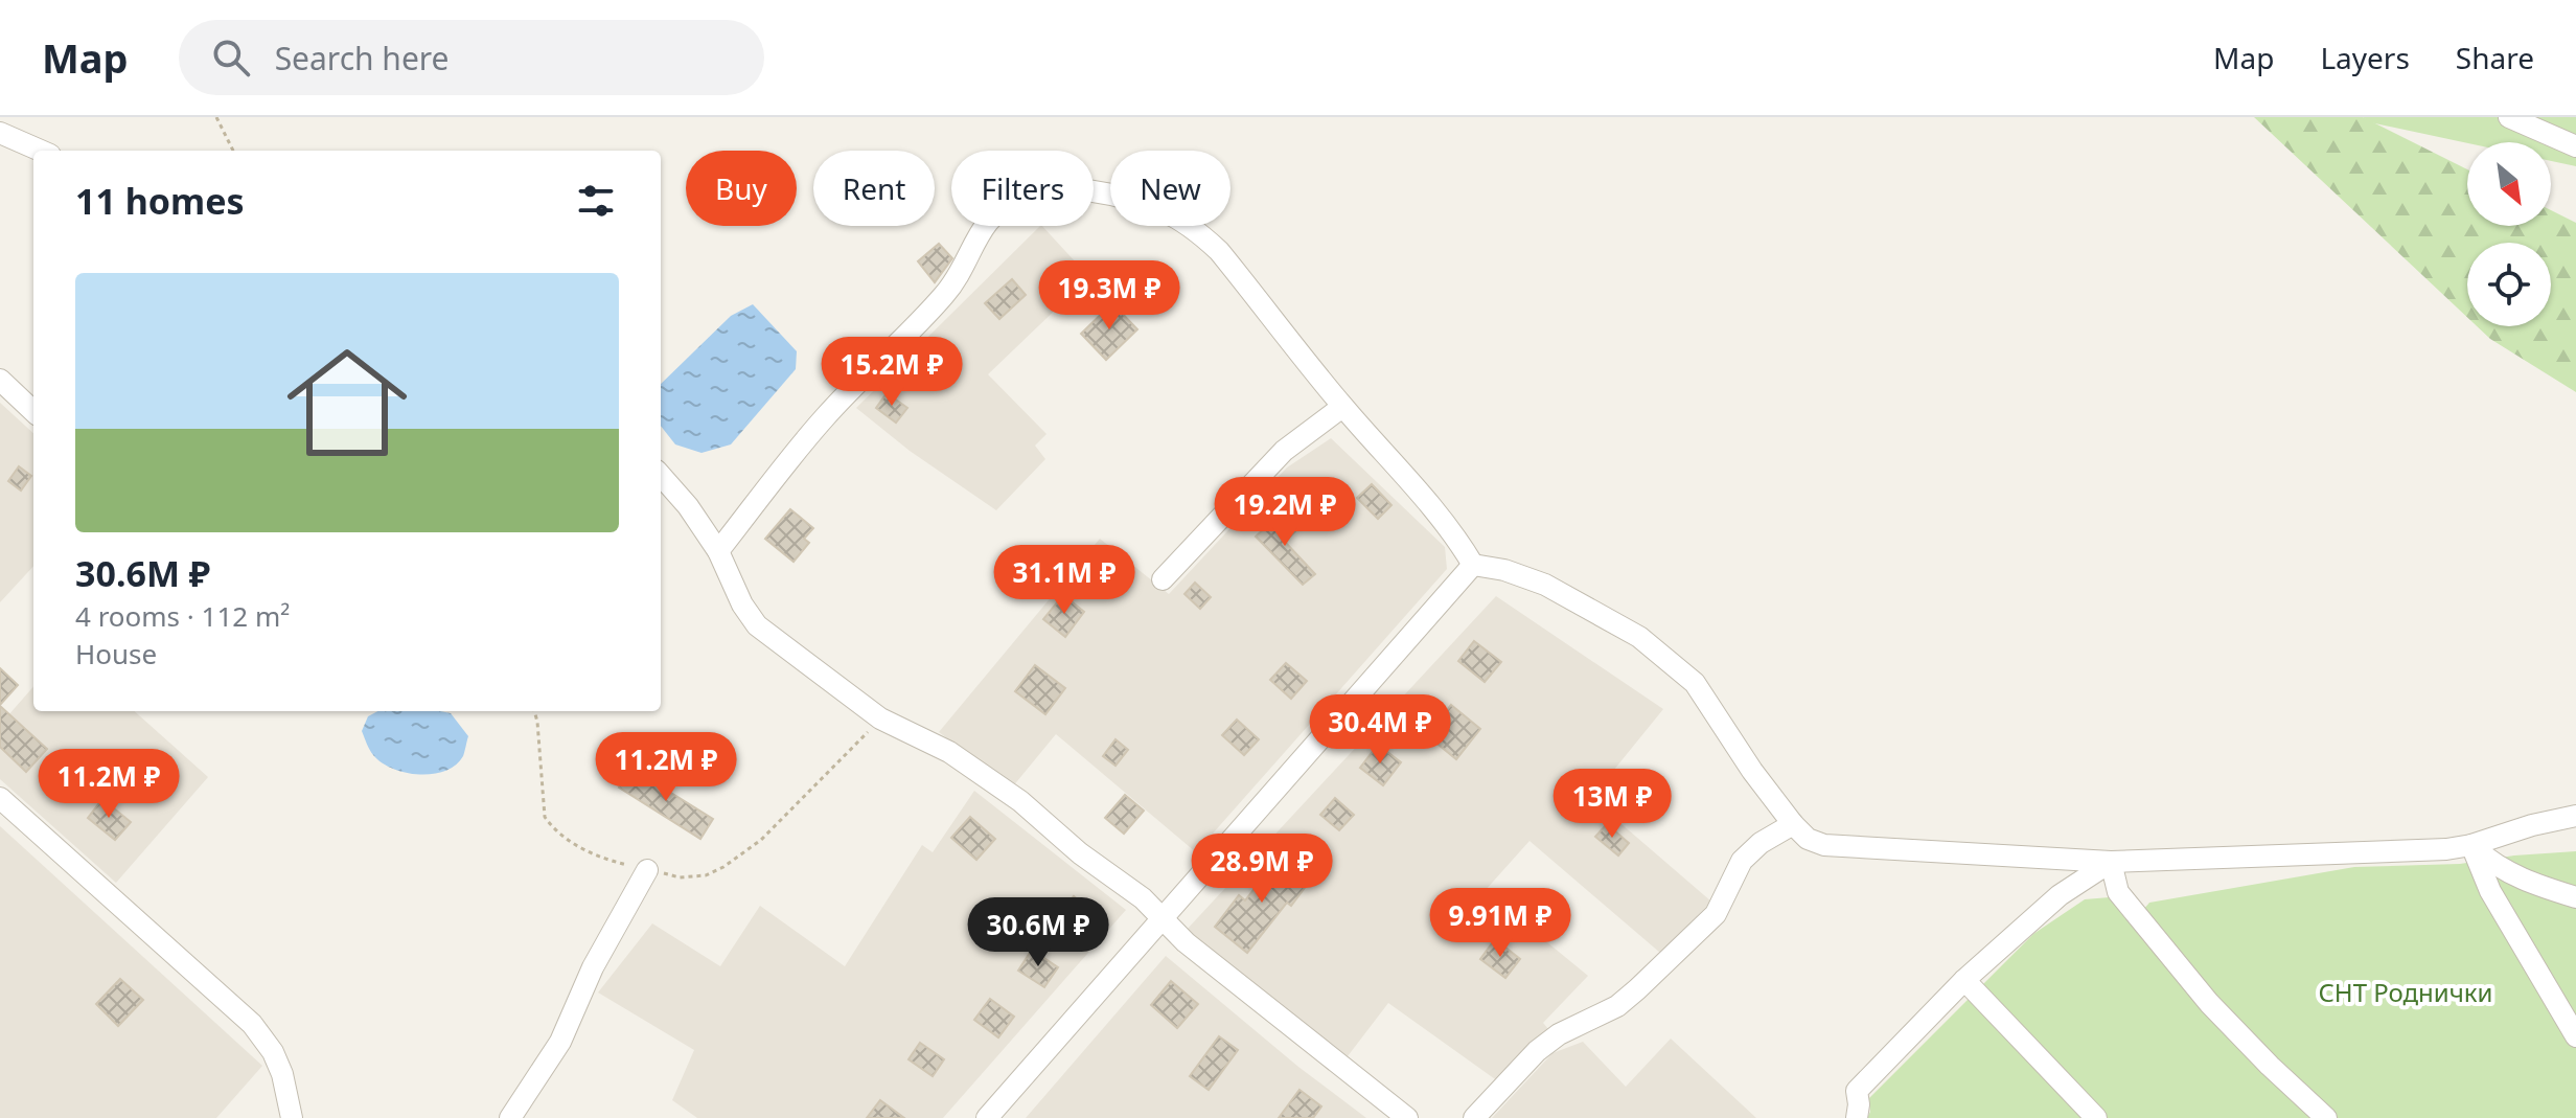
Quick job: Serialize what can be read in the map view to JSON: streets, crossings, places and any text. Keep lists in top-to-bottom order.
{
  "parks": ["СНТ Роднички"],
  "north": "bottom right",
  "page": {
    "header": "Map",
    "search": "Search here",
    "nav": ["Map", "Layers", "Share"],
    "chip": [
      "Buy",
      "Rent",
      "Filters",
      "New"
    ],
    "heading": "11 homes",
    "list": [
      {
        "name": "30.6M ₽",
        "note": "4 rooms · 112 m² · House"
      }
    ],
    "price": [
      "19.3M ₽",
      "15.2M ₽",
      "19.2M ₽",
      "31.1M ₽",
      "30.4M ₽",
      "11.2M ₽",
      "11.2M ₽",
      "13M ₽",
      "28.9M ₽",
      "9.91M ₽",
      "30.6M ₽"
    ]
  }
}
